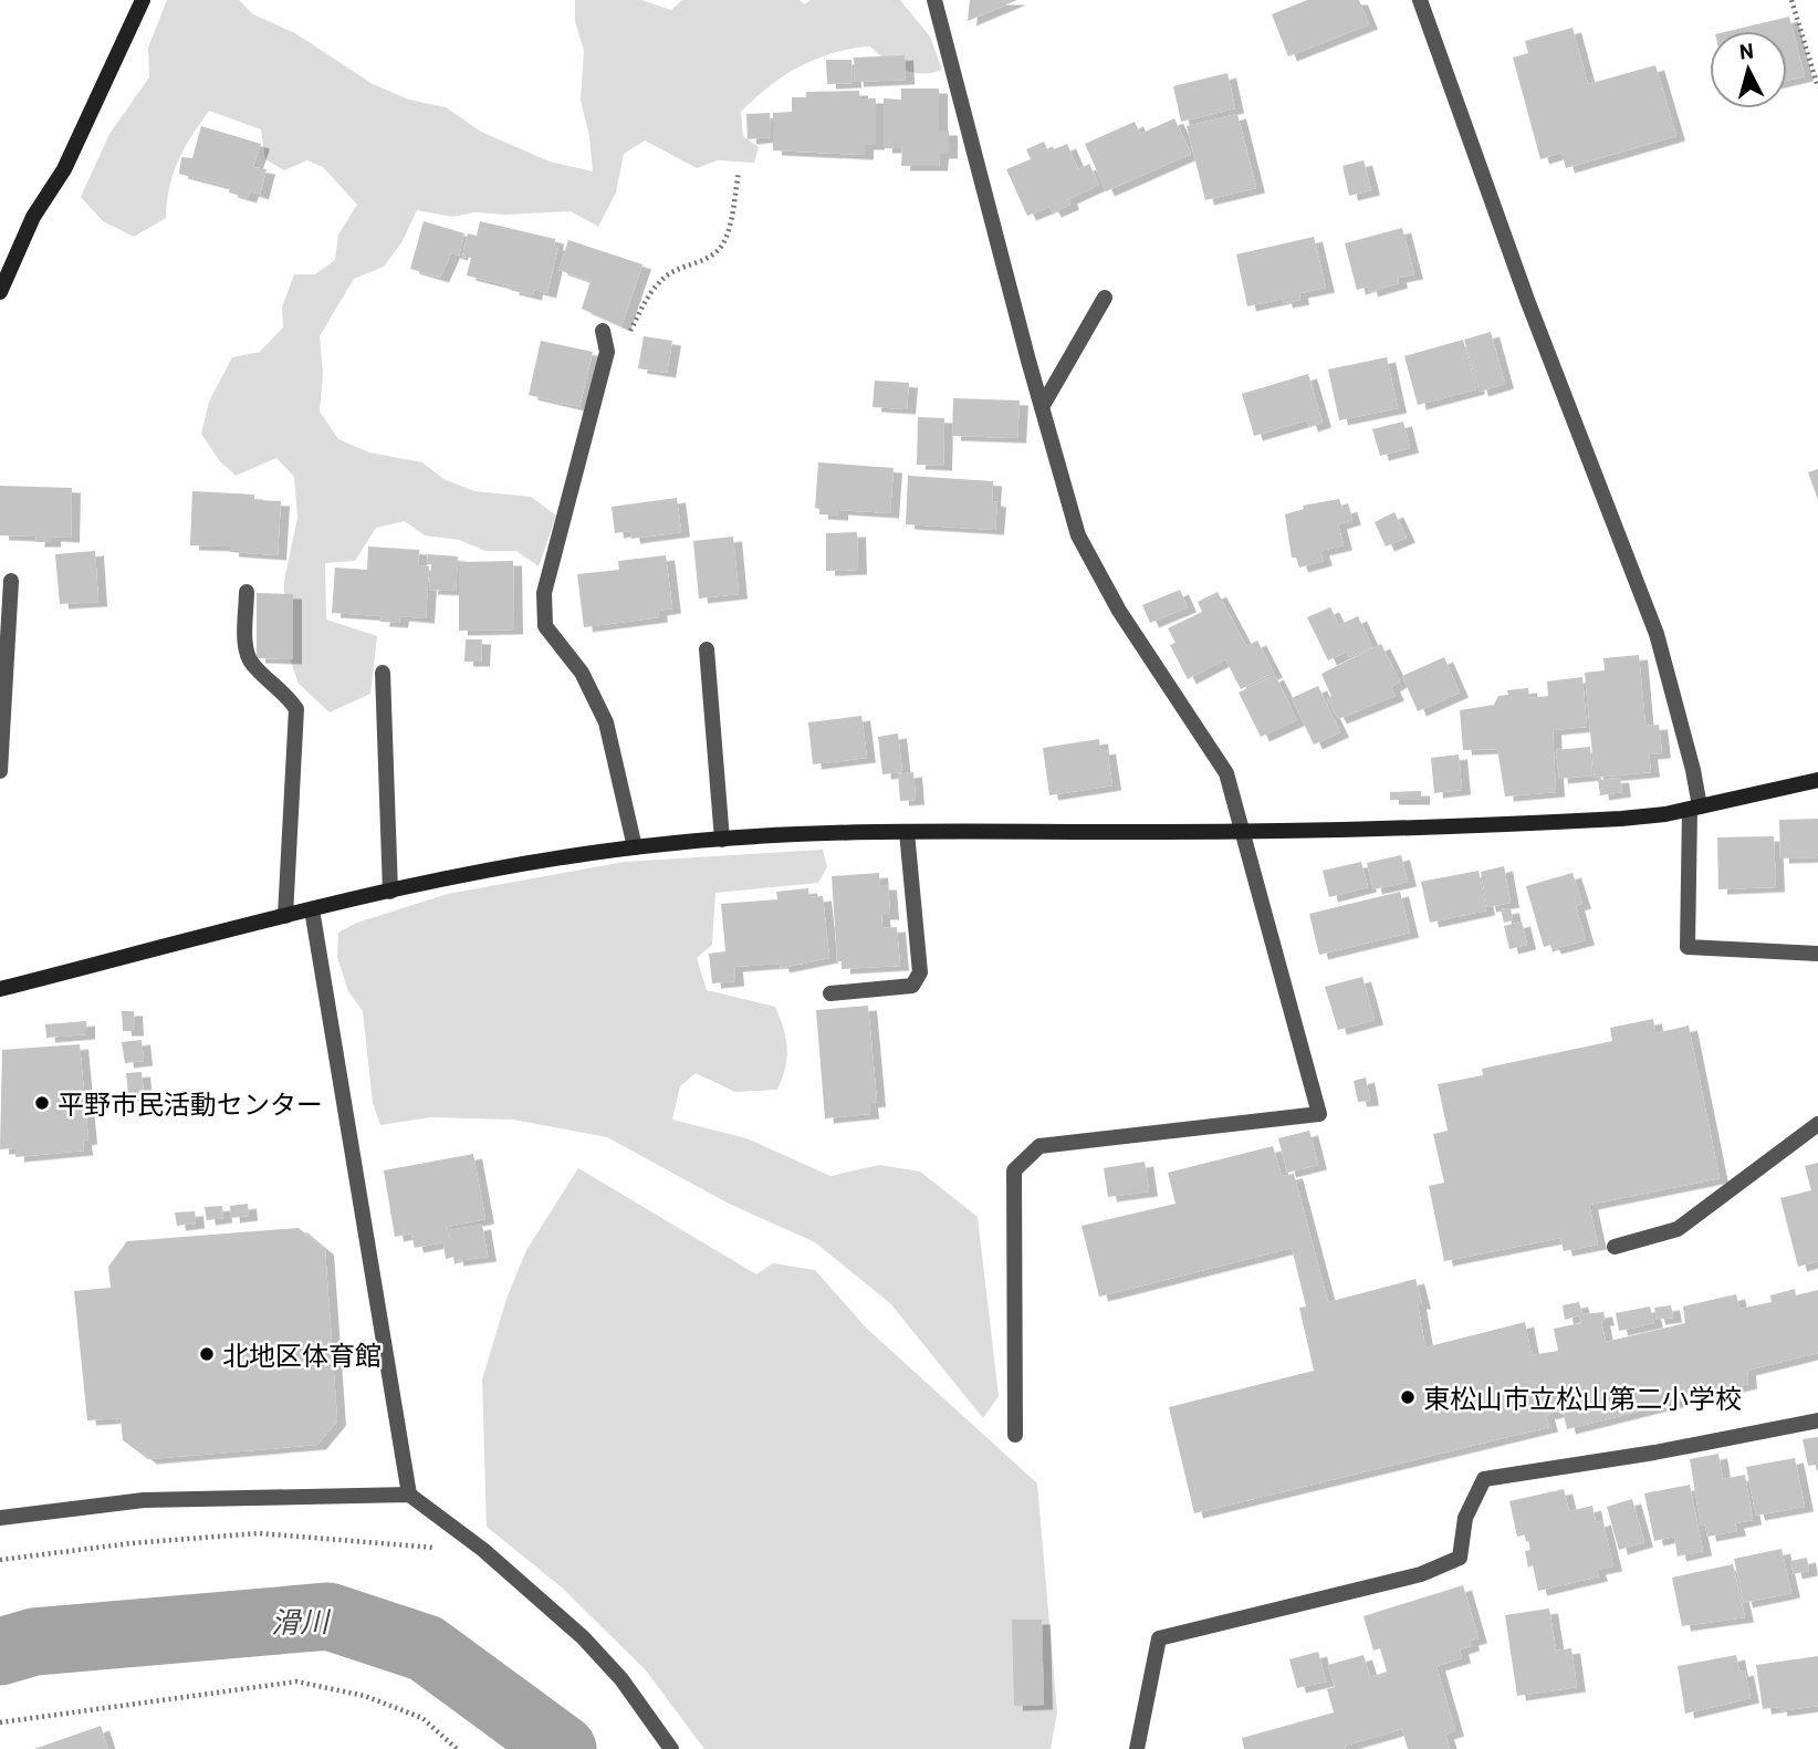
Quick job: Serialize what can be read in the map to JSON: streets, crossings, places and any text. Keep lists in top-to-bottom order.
{
  "water": ["滑川"],
  "places": ["平野市民活動センター", "北地区体育館", "東松山市立松山第二小学校"],
  "north": "top"
}
